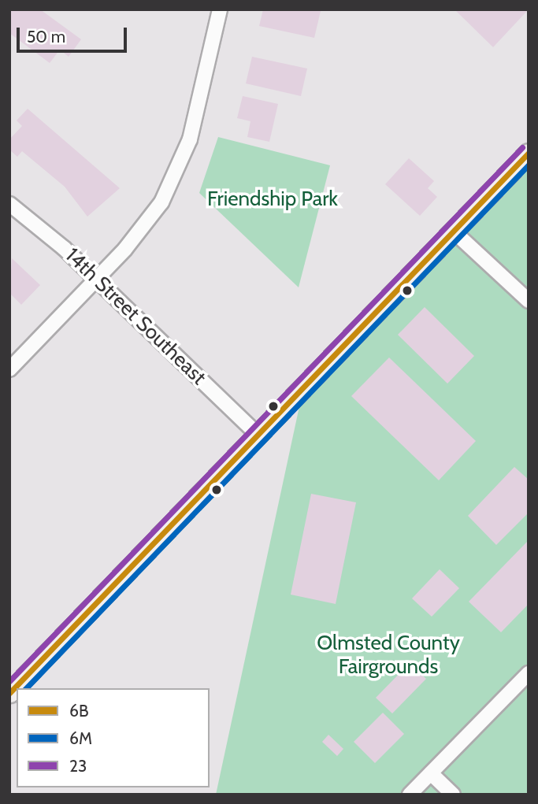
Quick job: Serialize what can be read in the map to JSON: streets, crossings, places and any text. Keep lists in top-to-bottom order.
{
  "streets": {
    "street": ["14th Street Southeast"]
  },
  "parks": ["Friendship Park", "Olmsted County Fairgrounds"],
  "lines": ["transit line 23", "transit line 6B", "transit line 6M"],
  "legend": ["6B", "6M", "23"],
  "scale_bar": "50 m"
}
